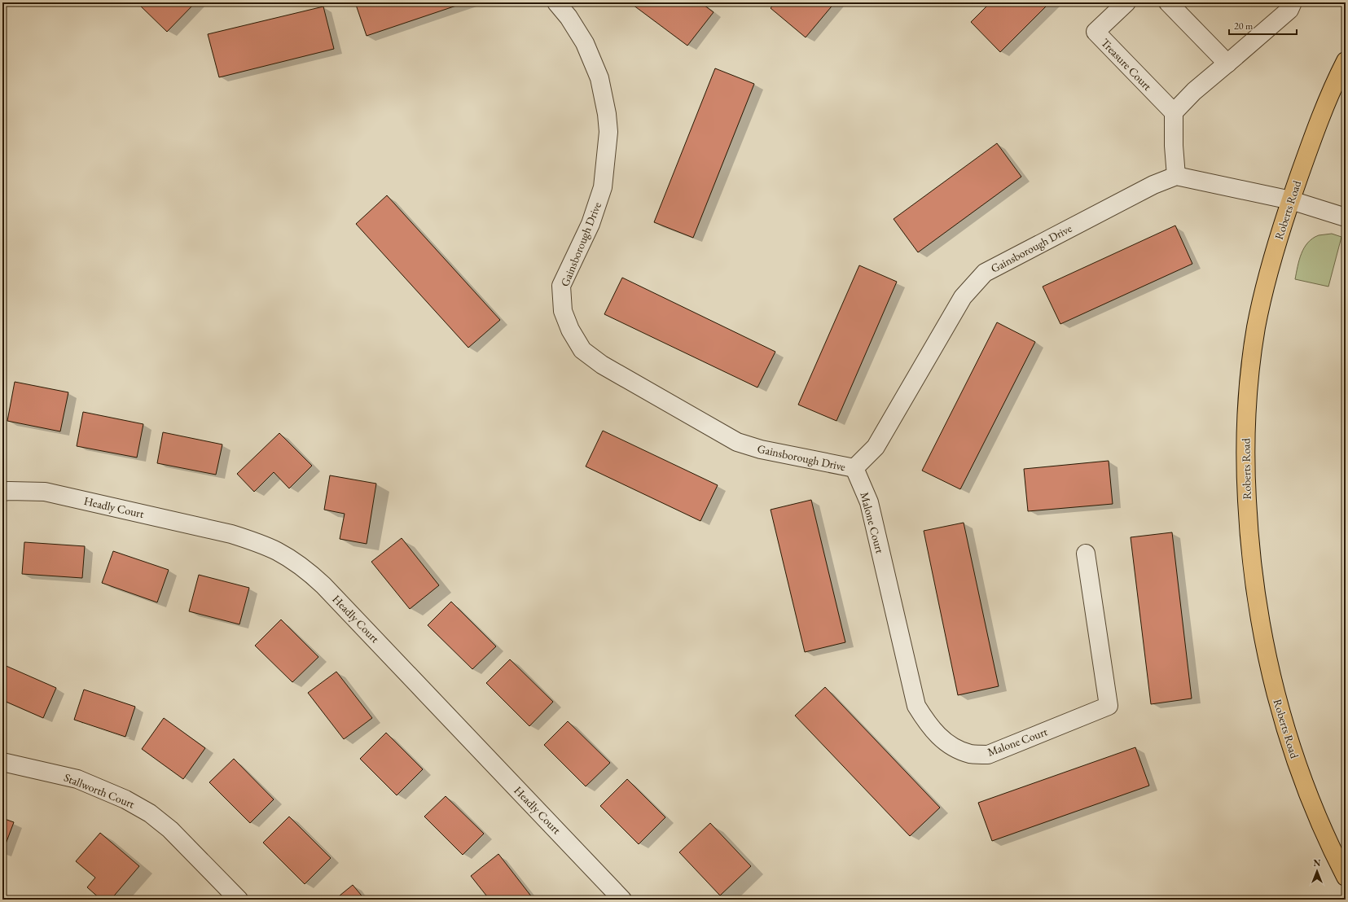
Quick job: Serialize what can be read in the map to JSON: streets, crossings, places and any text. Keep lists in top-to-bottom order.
{
  "streets": {
    "main road": ["Roberts Road"],
    "street": [
      "Treasure Court",
      "Gainsborough Drive",
      "Headly Court",
      "Malone Court",
      "Stallworth Court"
    ]
  },
  "crossings": [
    ["Gainsborough Drive", "Malone Court"]
  ],
  "scale_bar": "20 m",
  "north": "top"
}
